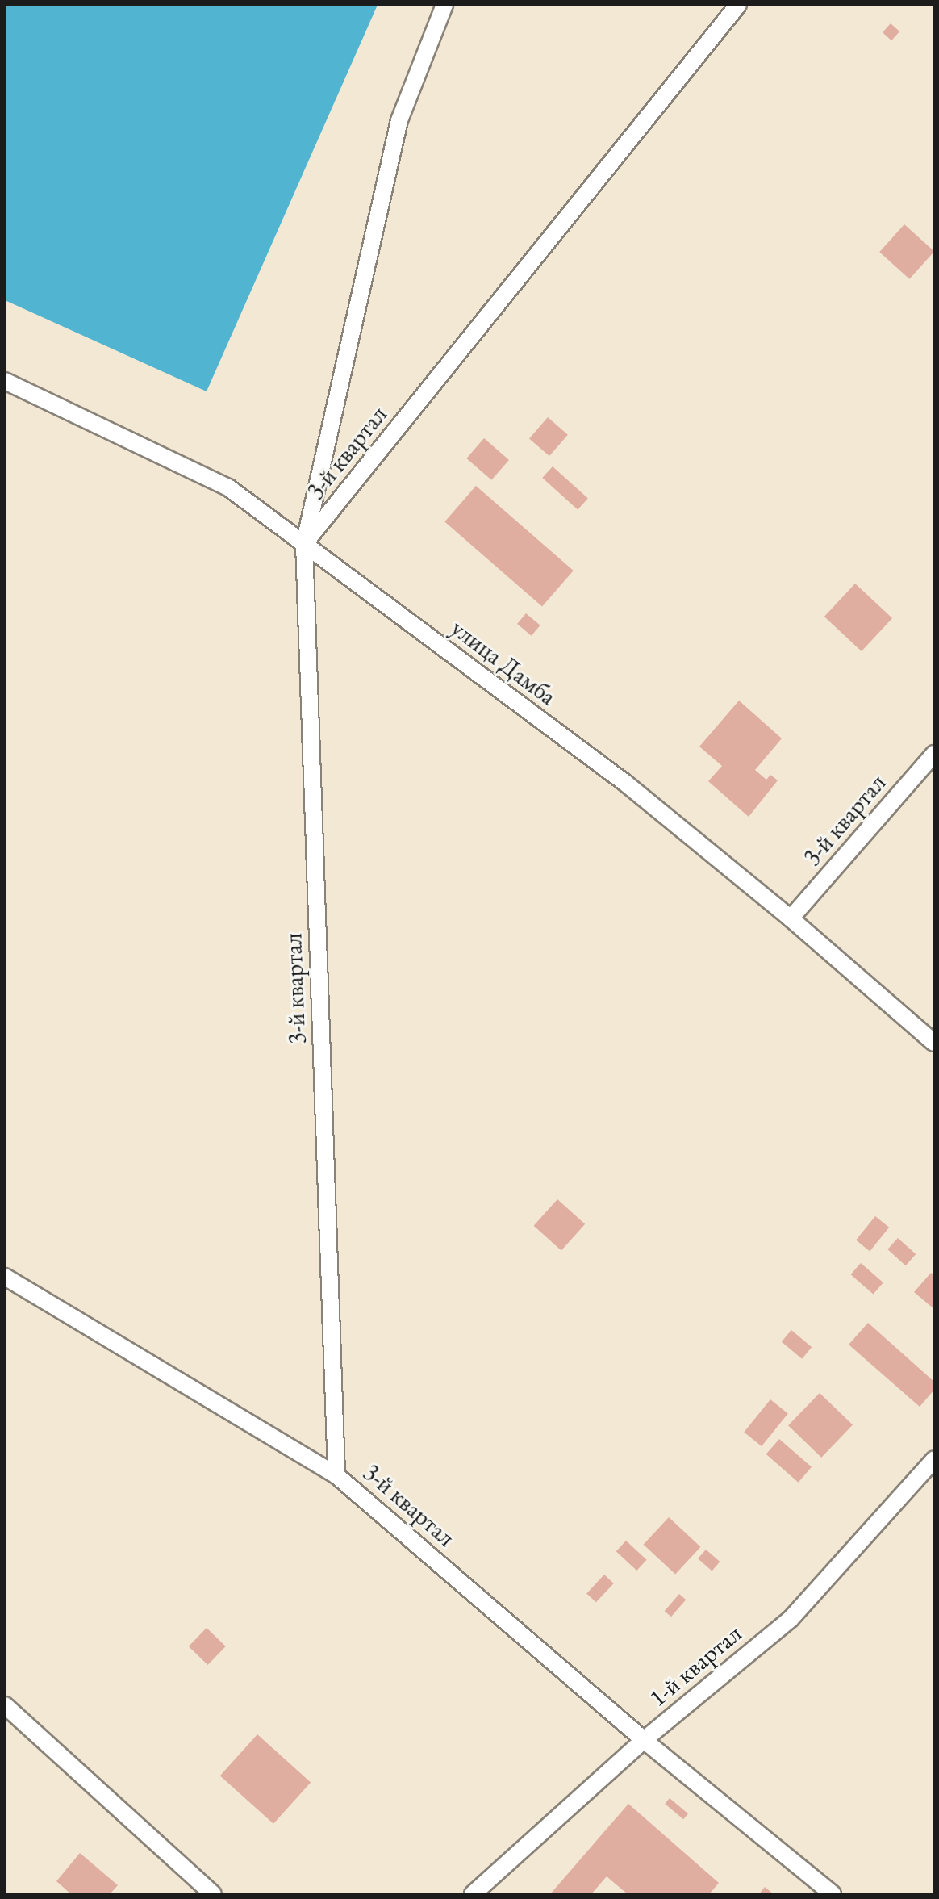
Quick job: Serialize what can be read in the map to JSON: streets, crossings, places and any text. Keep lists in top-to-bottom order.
{
  "streets": {
    "lane": ["3-й квартал", "улица Дамба", "1-й квартал"]
  },
  "crossings": [
    ["3-й квартал", "улица Дамба"],
    ["3-й квартал", "1-й квартал"]
  ]
}
